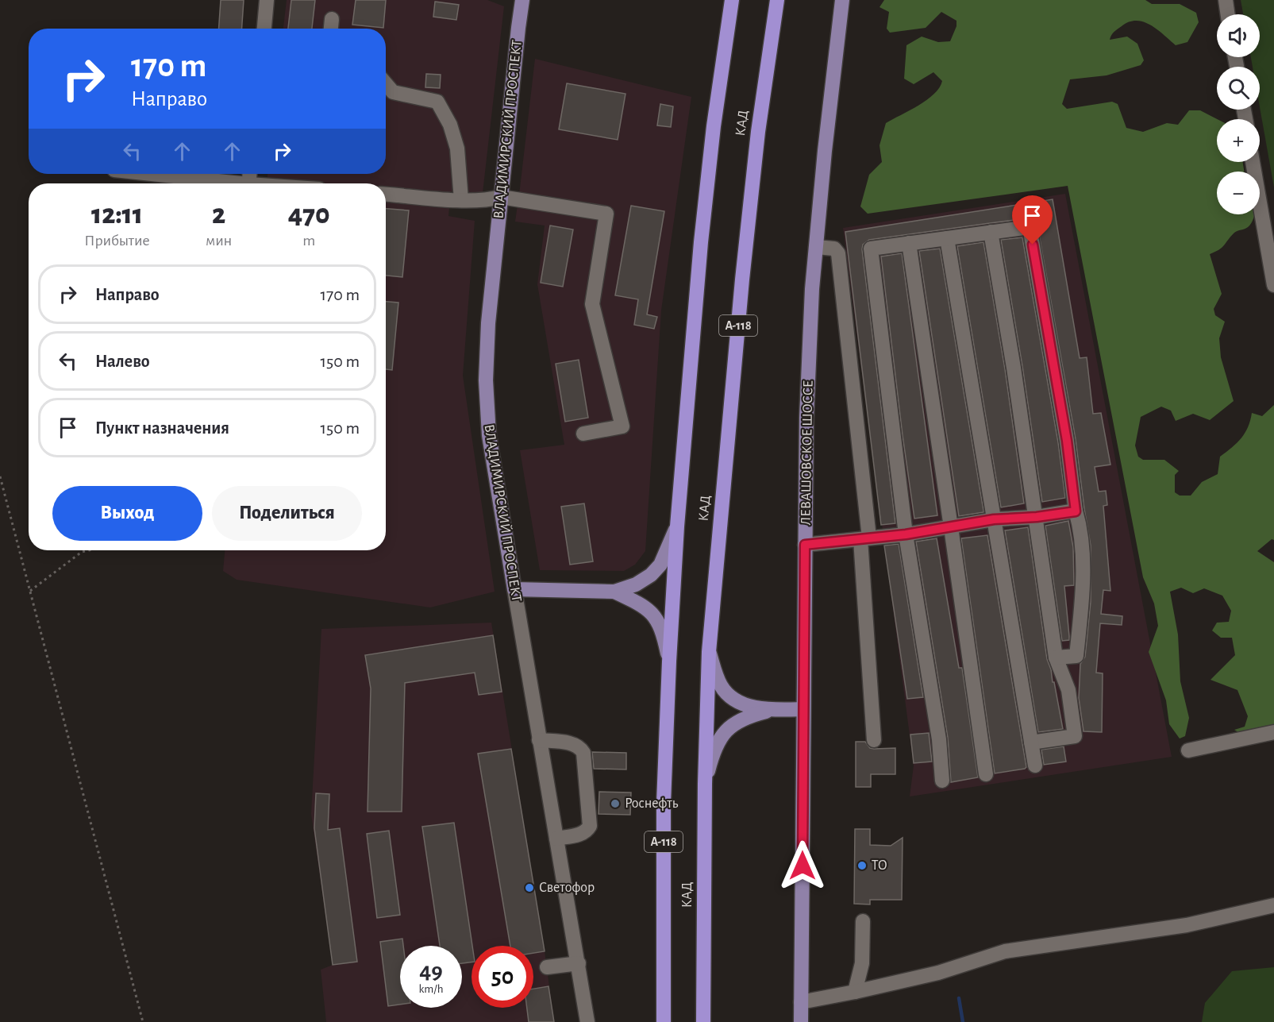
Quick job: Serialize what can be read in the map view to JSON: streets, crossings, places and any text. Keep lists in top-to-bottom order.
{
  "streets": {
    "highway": ["КАД", "А-118"],
    "main road": ["ВЛАДИМИРСКИЙ ПРОСПЕКТ", "ЛЕВАШОВСКОЕ ШОССЕ"]
  },
  "places": ["Роснефть", "ТО", "Светофор"],
  "page": {
    "map_buttons": ["+", "−"],
    "turn": ["170 m", "Направо"],
    "eta": [
      "12:11",
      "Прибытие",
      "2",
      "мин",
      "470",
      "m"
    ],
    "list": [
      {
        "name": "Направо",
        "value": "170 m"
      },
      {
        "name": "Налево",
        "value": "150 m"
      },
      {
        "name": "Пункт назначения",
        "value": "150 m"
      }
    ],
    "buttons": ["Выход", "Поделиться"],
    "speed": "49 km/h",
    "limit": "50"
  }
}
